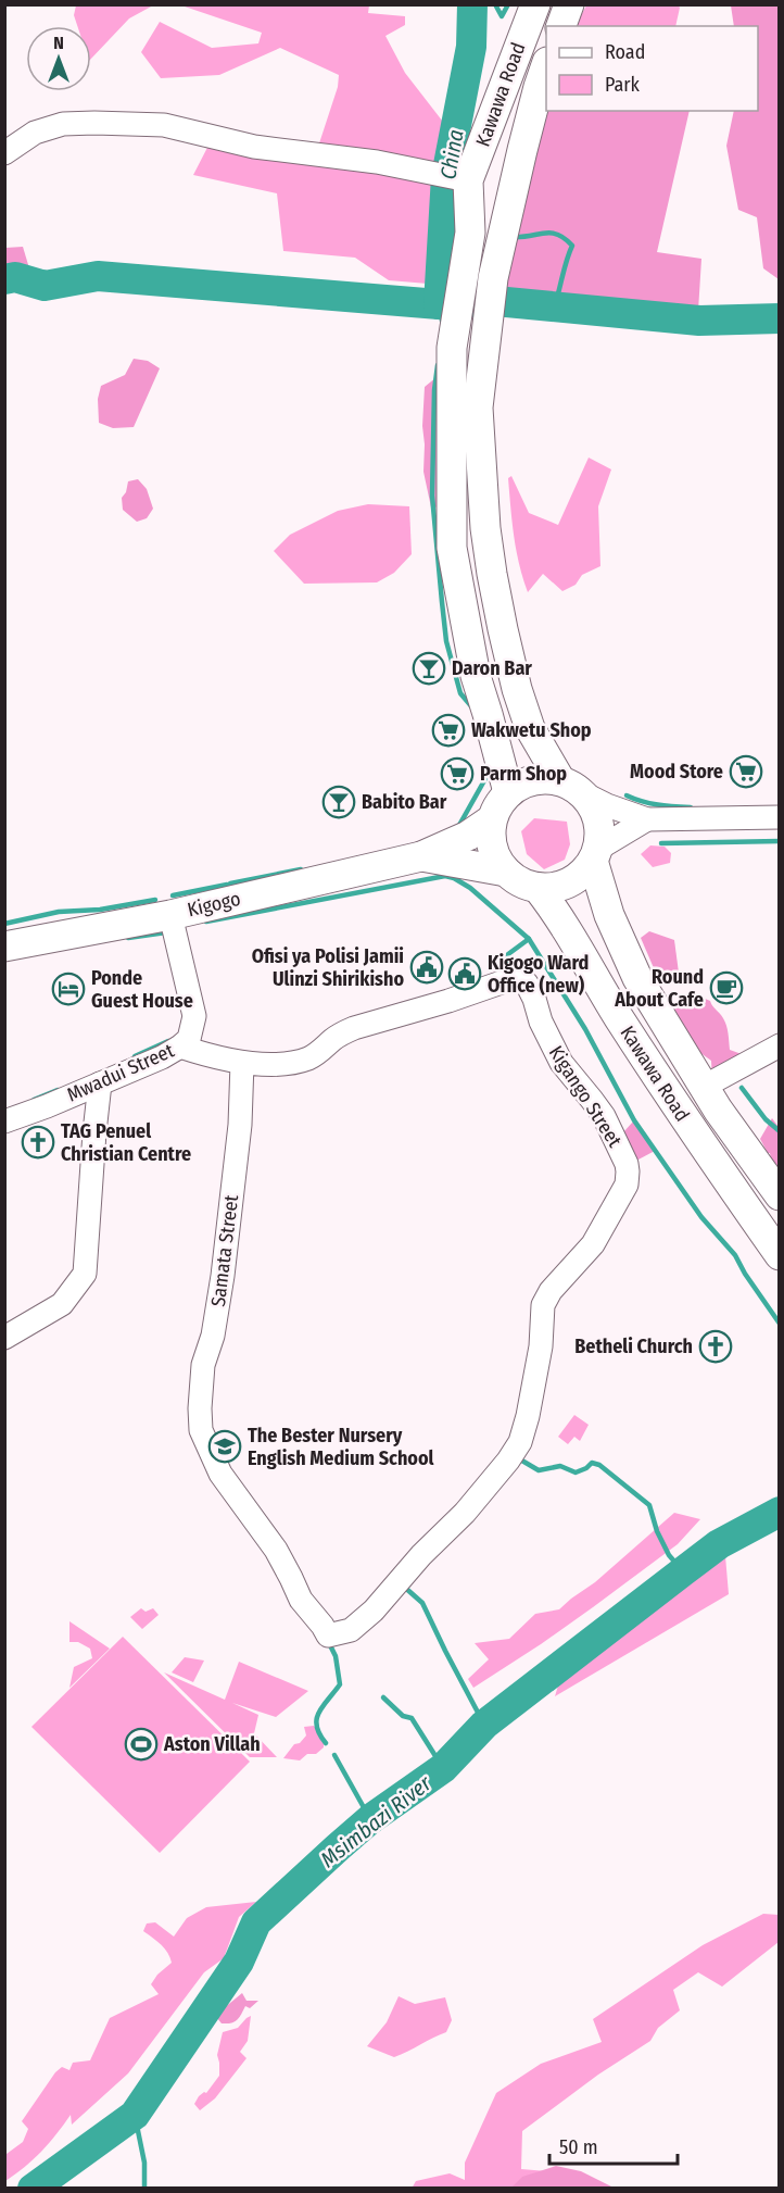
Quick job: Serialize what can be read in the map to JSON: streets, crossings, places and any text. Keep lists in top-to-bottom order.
{
  "streets": {
    "main road": ["Kawawa Road", "Kigogo"],
    "street": ["Mwadui Street", "Kigango Street", "Samata Street"]
  },
  "crossings": [
    ["Kigogo", "Mwadui Street"],
    ["Mwadui Street", "Kigango Street"],
    ["Kigango Street", "Samata Street"]
  ],
  "water": ["China", "Msimbazi River"],
  "places": {
    "bar": ["Daron Bar", "Babito Bar"],
    "supermarket": ["Wakwetu Shop", "Mood Store", "Parm Shop"],
    "public building": ["Ofisi ya Polisi Jamii Ulinzi Shirikisho", "Kigogo Ward Office (new)"],
    "cafe": ["Round About Cafe"],
    "hotel": ["Ponde Guest House"],
    "church": ["TAG Penuel Christian Centre", "Betheli Church"],
    "school or university": ["The Bester Nursery English Medium School"],
    "sports": ["Aston Villah"]
  },
  "legend": ["Road", "Park"],
  "scale_bar": "50 m",
  "north": "top"
}
